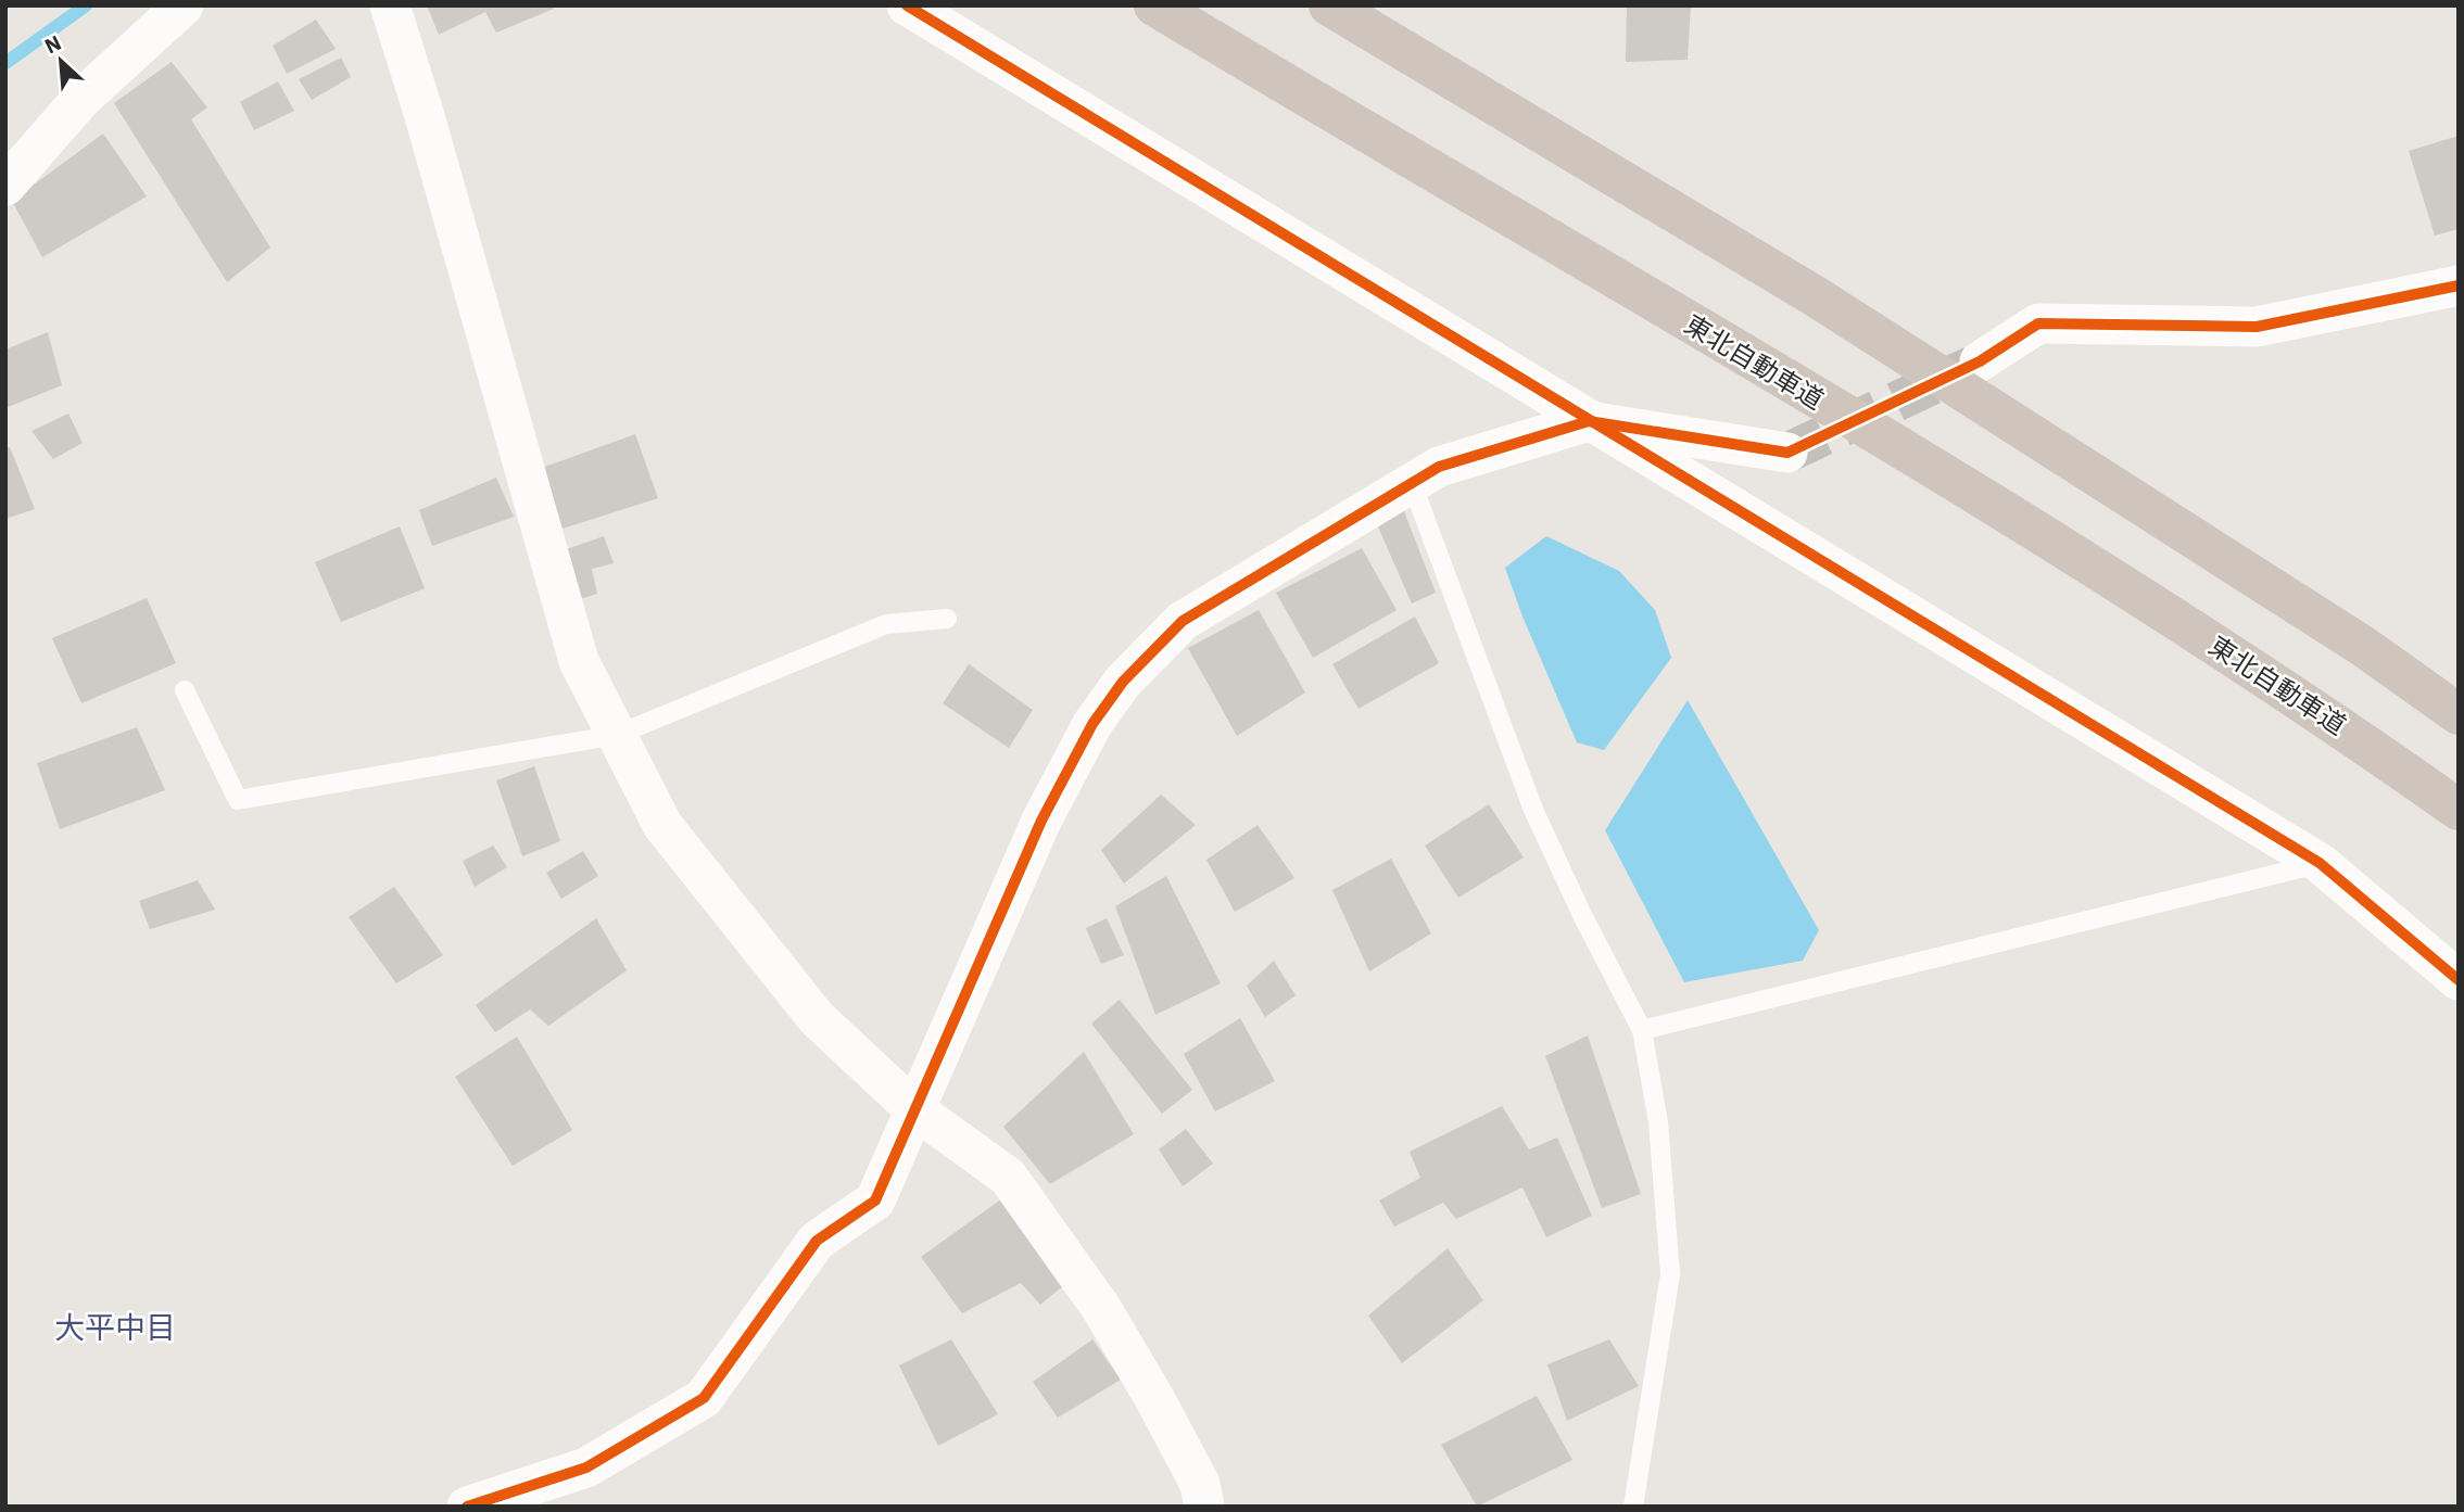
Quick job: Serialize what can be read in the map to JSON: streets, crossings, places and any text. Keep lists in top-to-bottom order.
{
  "streets": {
    "highway": ["東北自動車道"]
  },
  "districts": ["大平中目"],
  "north": "top left"
}
